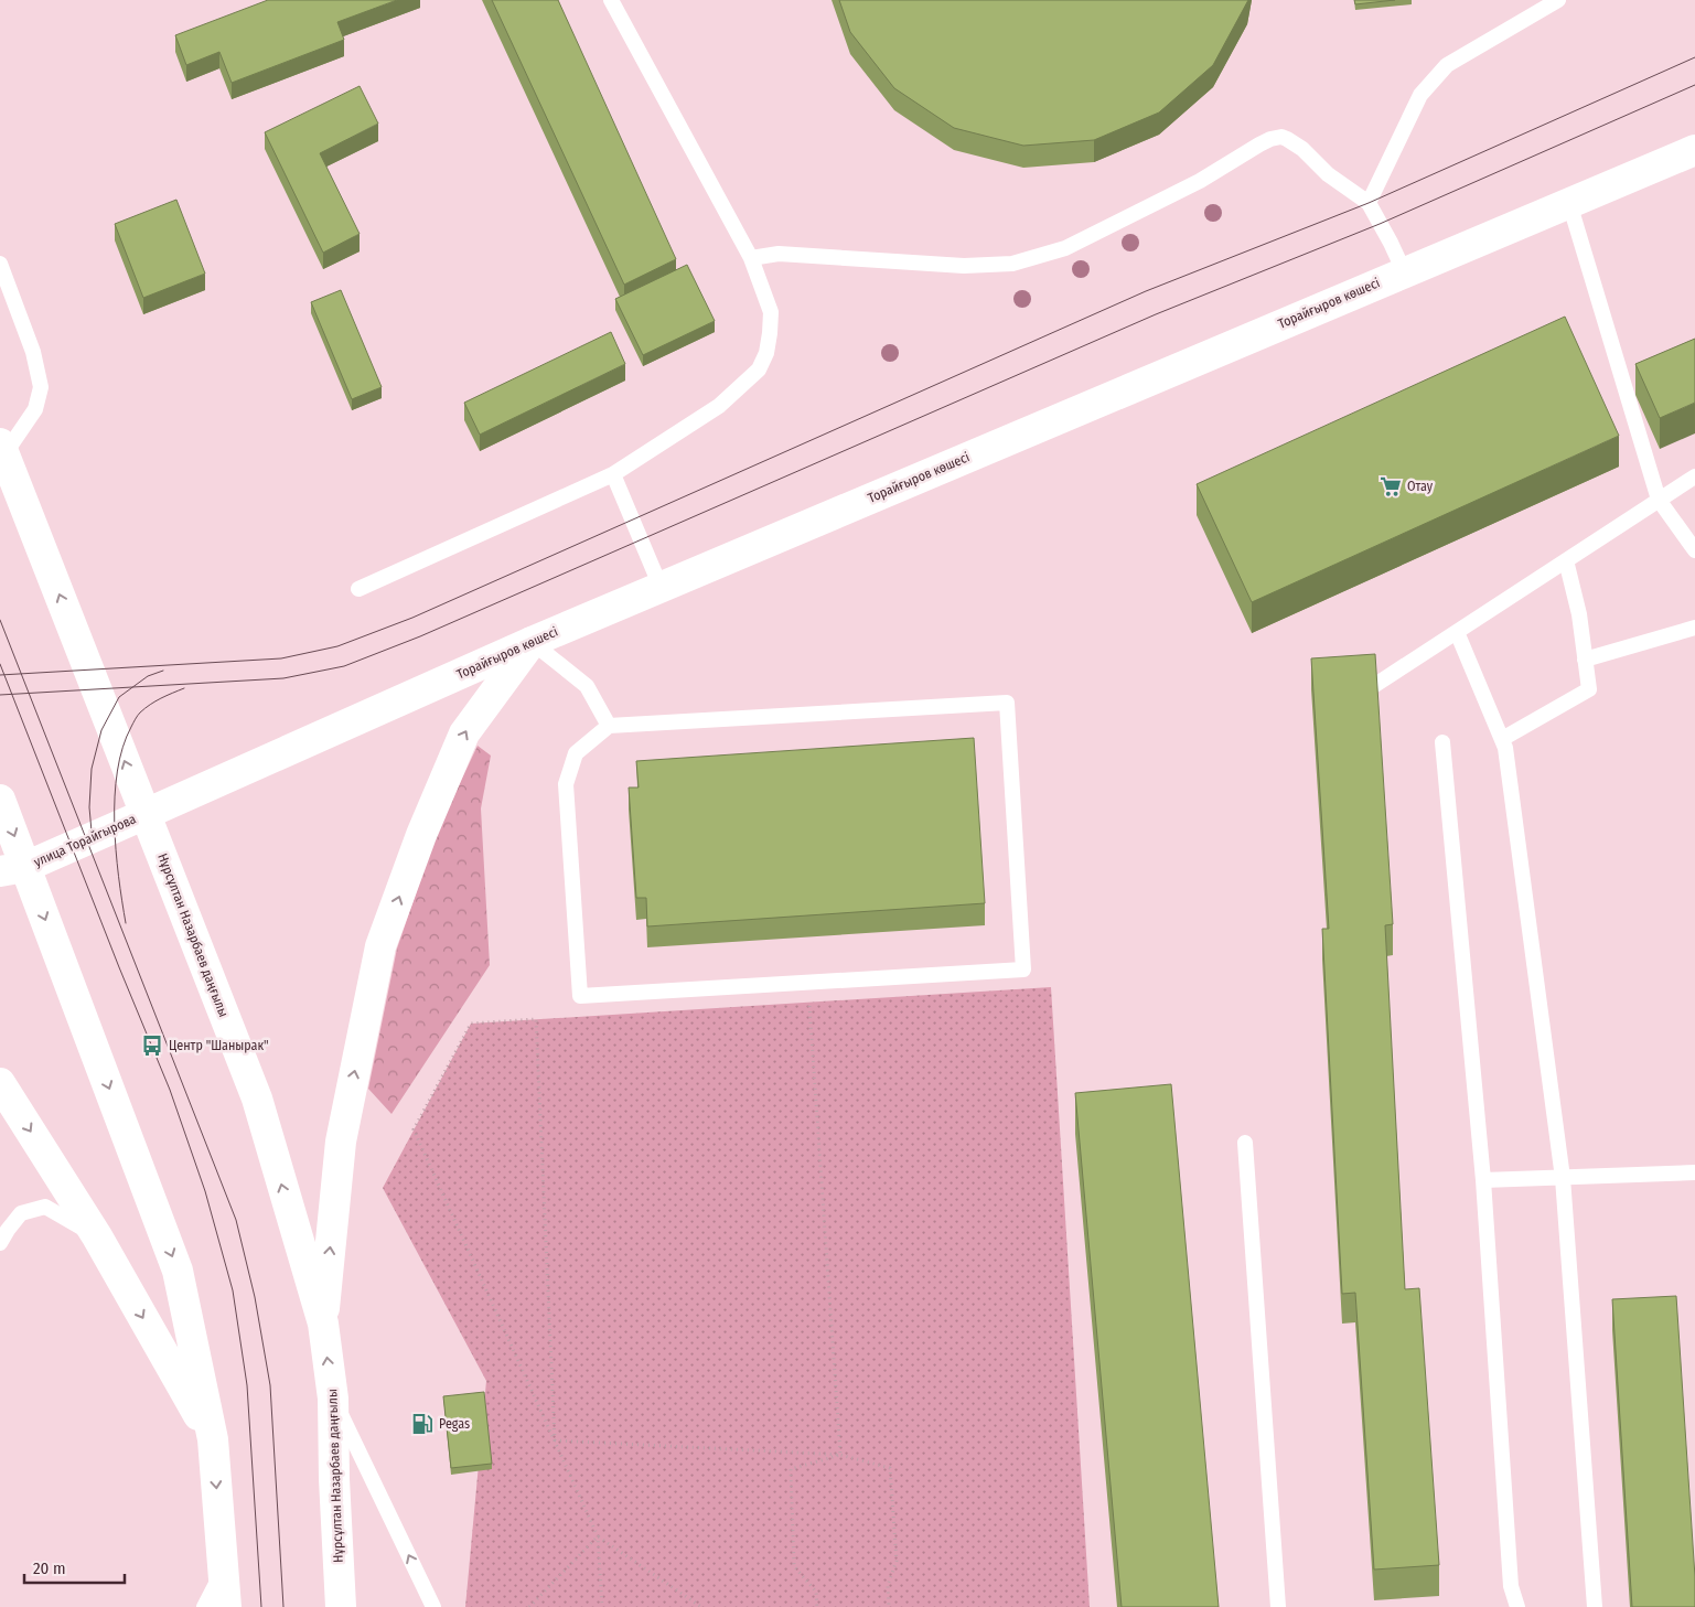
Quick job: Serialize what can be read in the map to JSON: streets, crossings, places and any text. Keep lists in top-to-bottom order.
{
  "streets": {
    "main road": ["Торайғыров көшесі", "улица Торайгырова", "Нұрсұлтан Назарбаев даңғылы"]
  },
  "crossings": [
    ["Торайғыров көшесі", "улица Торайгырова"],
    ["Торайғыров көшесі", "Нұрсұлтан Назарбаев даңғылы"],
    ["улица Торайгырова", "Нұрсұлтан Назарбаев даңғылы"]
  ],
  "places": {
    "supermarket": ["Отау"],
    "bus stop": ["Центр \"Шанырак\""],
    "fuel station": ["Pegas"]
  },
  "scale_bar": "20 m"
}
